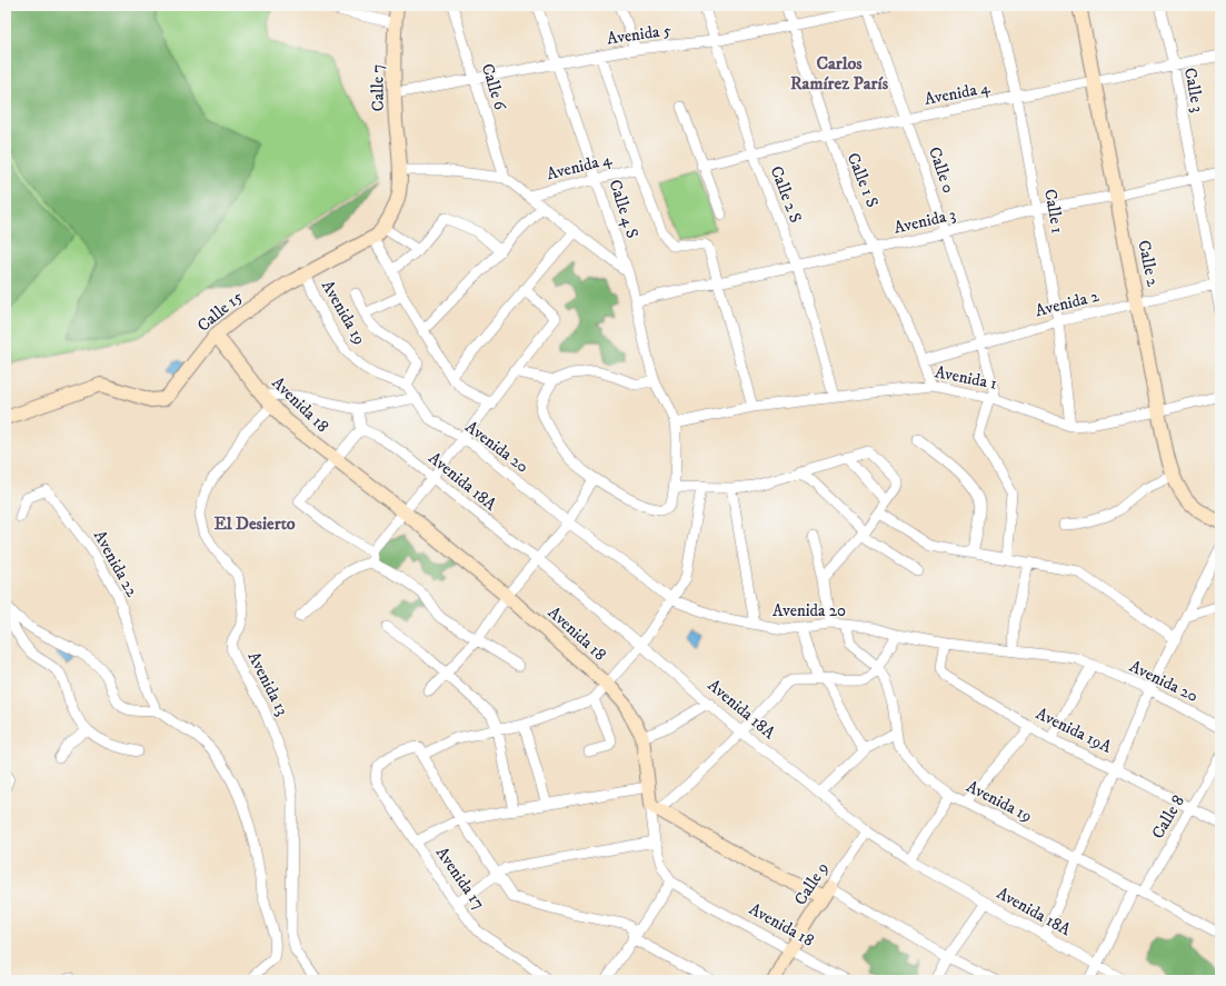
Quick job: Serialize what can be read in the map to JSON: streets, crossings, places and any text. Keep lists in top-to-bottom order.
{
  "streets": {
    "main road": [
      "Calle 7",
      "Calle 2",
      "Calle 15",
      "Avenida 18",
      "Calle 9"
    ],
    "street": [
      "Avenida 5",
      "Calle 6",
      "Calle 3",
      "Avenida 4",
      "Calle 0",
      "Calle 1 S",
      "Calle 2 S",
      "Calle 4 S",
      "Calle 1",
      "Avenida 3",
      "Avenida 2",
      "Avenida 19",
      "Avenida 1",
      "Avenida 20",
      "Avenida 18A",
      "Avenida 22",
      "Avenida 13",
      "Avenida 19A",
      "Calle 8",
      "Avenida 17"
    ]
  },
  "crossings": [
    ["Avenida 5", "Calle 6"],
    ["Avenida 5", "Calle 7"],
    ["Avenida 5", "Calle 0"],
    ["Avenida 5", "Calle 1 S"],
    ["Avenida 5", "Calle 2 S"],
    ["Avenida 5", "Calle 4 S"],
    ["Calle 7", "Calle 15"],
    ["Calle 3", "Avenida 4"],
    ["Calle 3", "Avenida 3"],
    ["Calle 3", "Avenida 2"],
    ["Avenida 4", "Calle 0"],
    ["Avenida 4", "Calle 1 S"],
    ["Avenida 4", "Calle 2 S"],
    ["Avenida 4", "Calle 4 S"],
    ["Avenida 4", "Calle 1"],
    ["Avenida 4", "Calle 2"],
    ["Calle 0", "Avenida 3"],
    ["Calle 0", "Avenida 2"],
    ["Calle 0", "Avenida 1"],
    ["Calle 1 S", "Avenida 3"],
    ["Calle 1 S", "Avenida 2"],
    ["Calle 1 S", "Avenida 1"],
    ["Calle 2 S", "Avenida 3"],
    ["Calle 2 S", "Avenida 1"],
    ["Calle 4 S", "Avenida 3"],
    ["Calle 4 S", "Avenida 1"],
    ["Calle 1", "Avenida 3"],
    ["Calle 1", "Avenida 2"],
    ["Calle 1", "Avenida 1"],
    ["Avenida 3", "Calle 2"],
    ["Calle 2", "Avenida 2"],
    ["Calle 2", "Avenida 1"],
    ["Calle 15", "Avenida 19"],
    ["Calle 15", "Avenida 18"],
    ["Avenida 19", "Avenida 20"],
    ["Avenida 19", "Calle 8"],
    ["Avenida 18", "Avenida 13"],
    ["Avenida 18", "Calle 9"],
    ["Avenida 20", "Avenida 19A"],
    ["Avenida 18A", "Calle 8"],
    ["Avenida 18A", "Calle 9"],
    ["Avenida 19A", "Calle 8"]
  ],
  "districts": ["Carlos Ramírez París", "El Desierto"]
}
